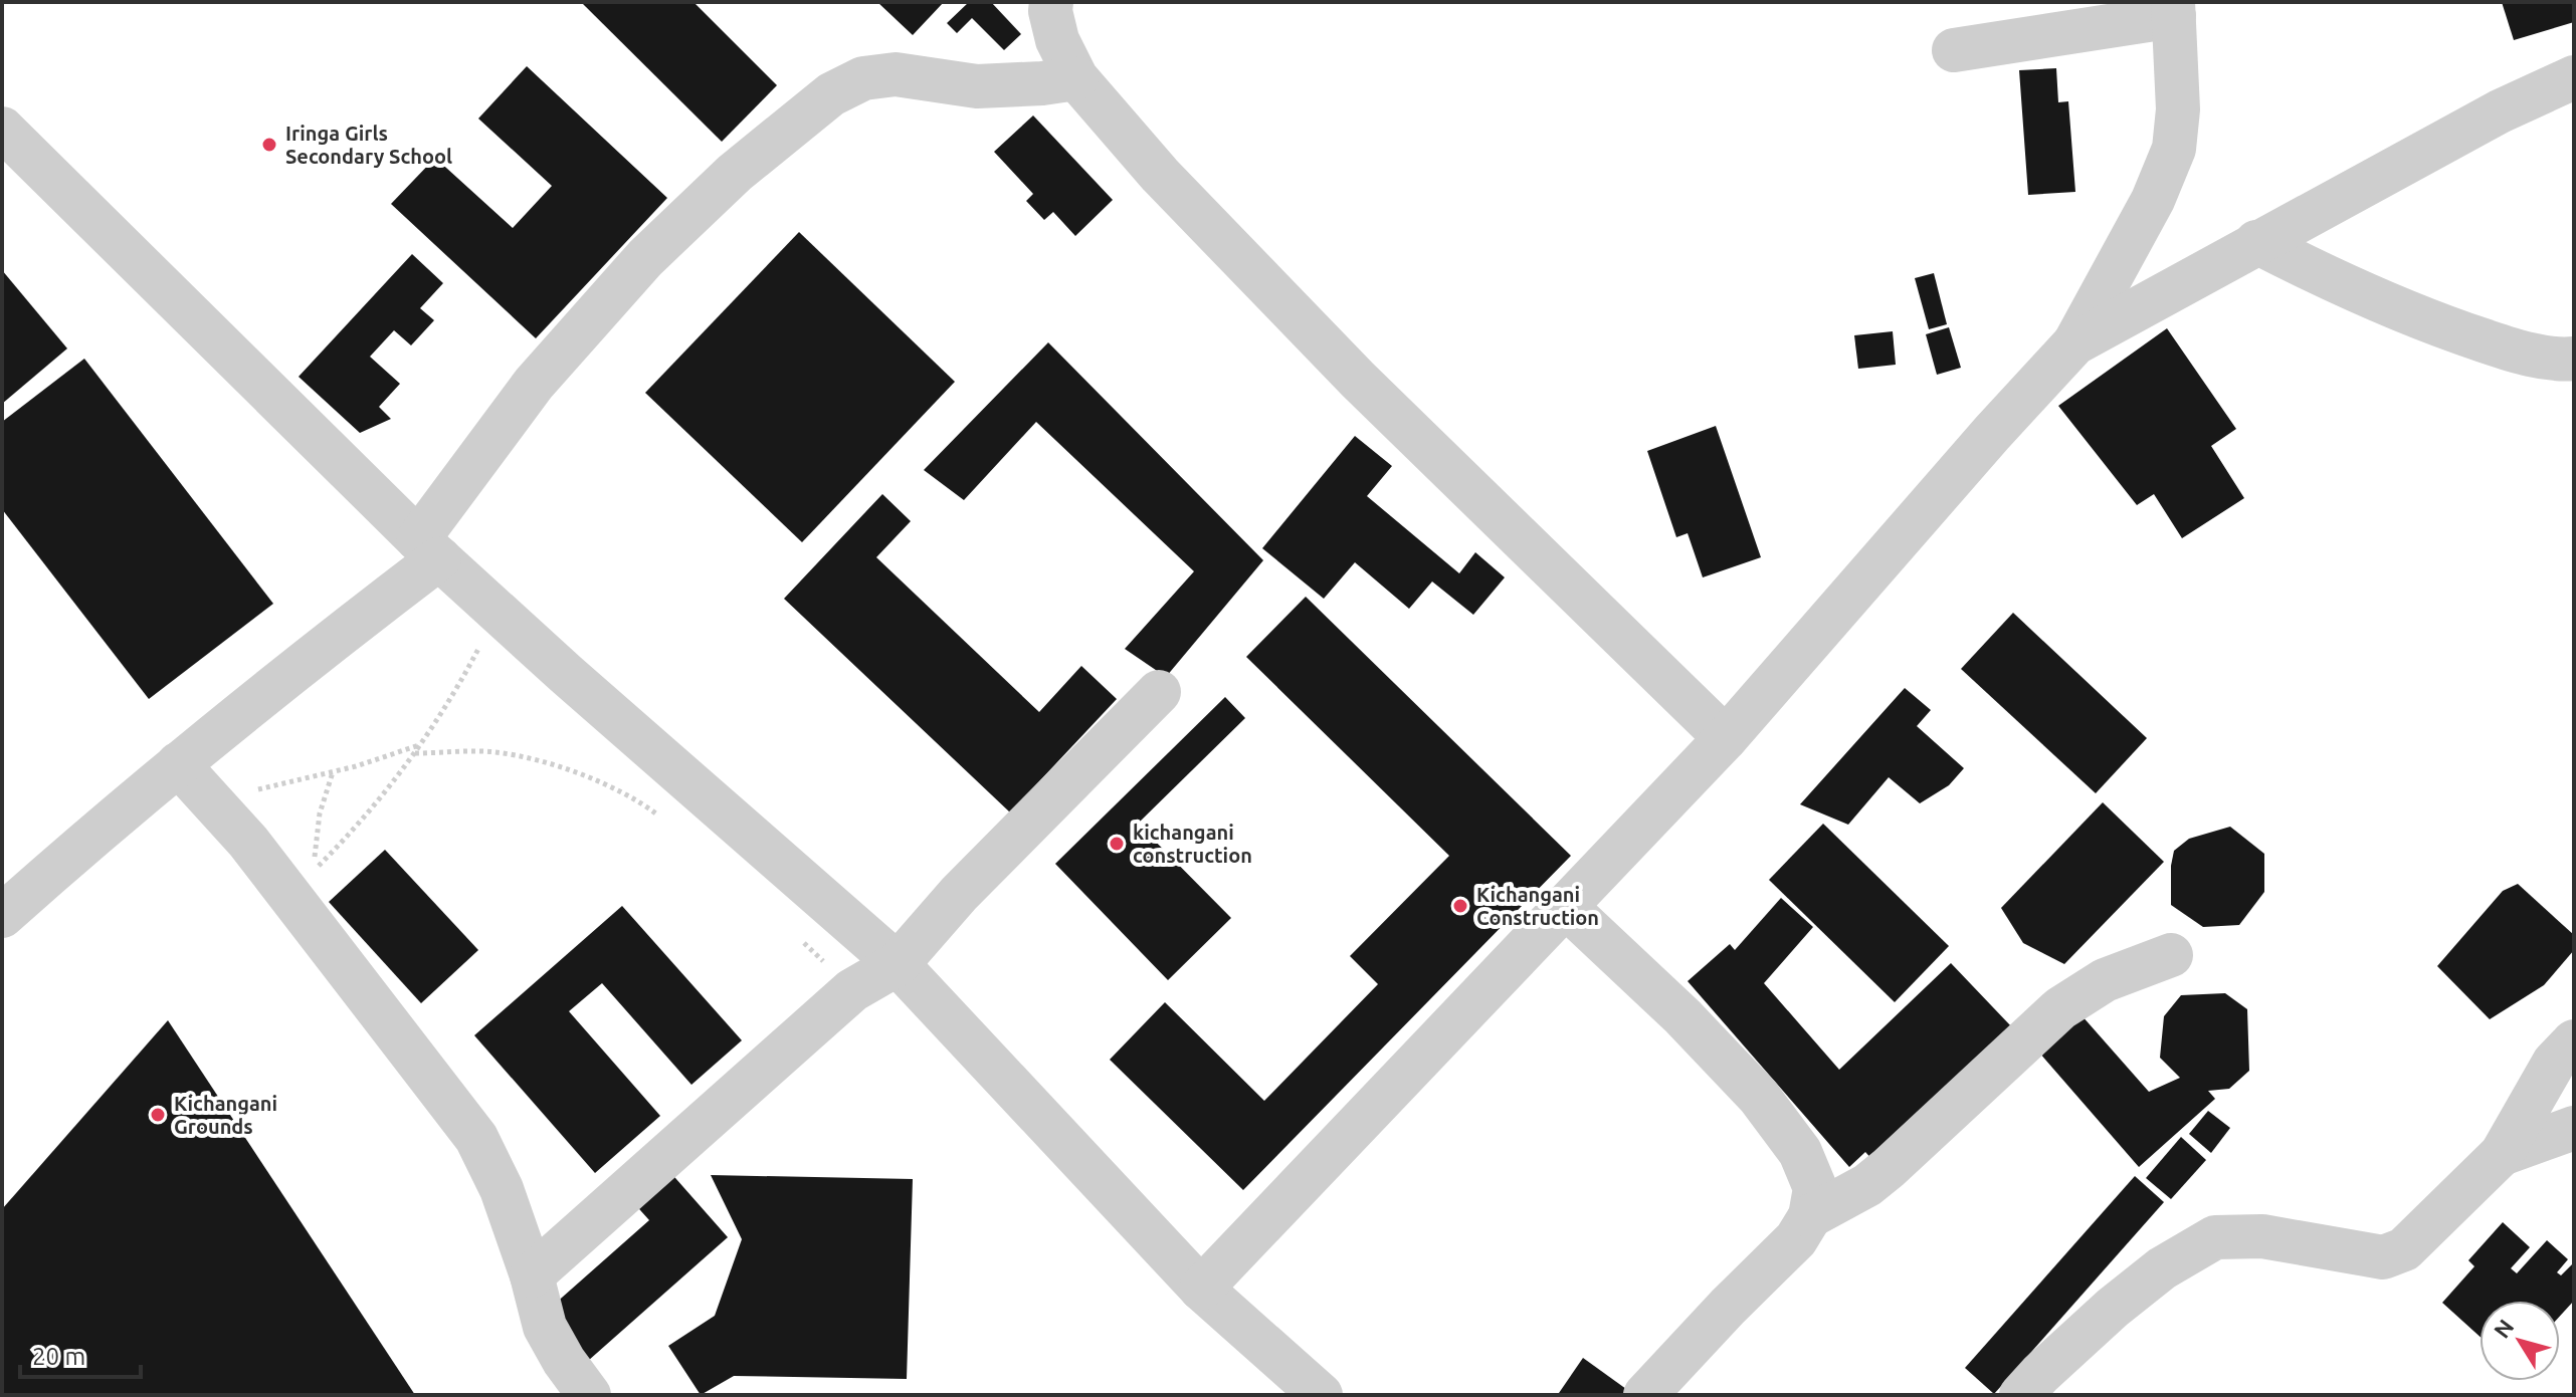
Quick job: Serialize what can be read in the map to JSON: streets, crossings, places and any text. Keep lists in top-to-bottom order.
{
  "places": [
    "Iringa Girls Secondary School",
    "kichangani construction",
    "Kichangani Construction",
    "Kichangani Grounds"
  ],
  "scale_bar": "20 m",
  "north": "top left"
}
